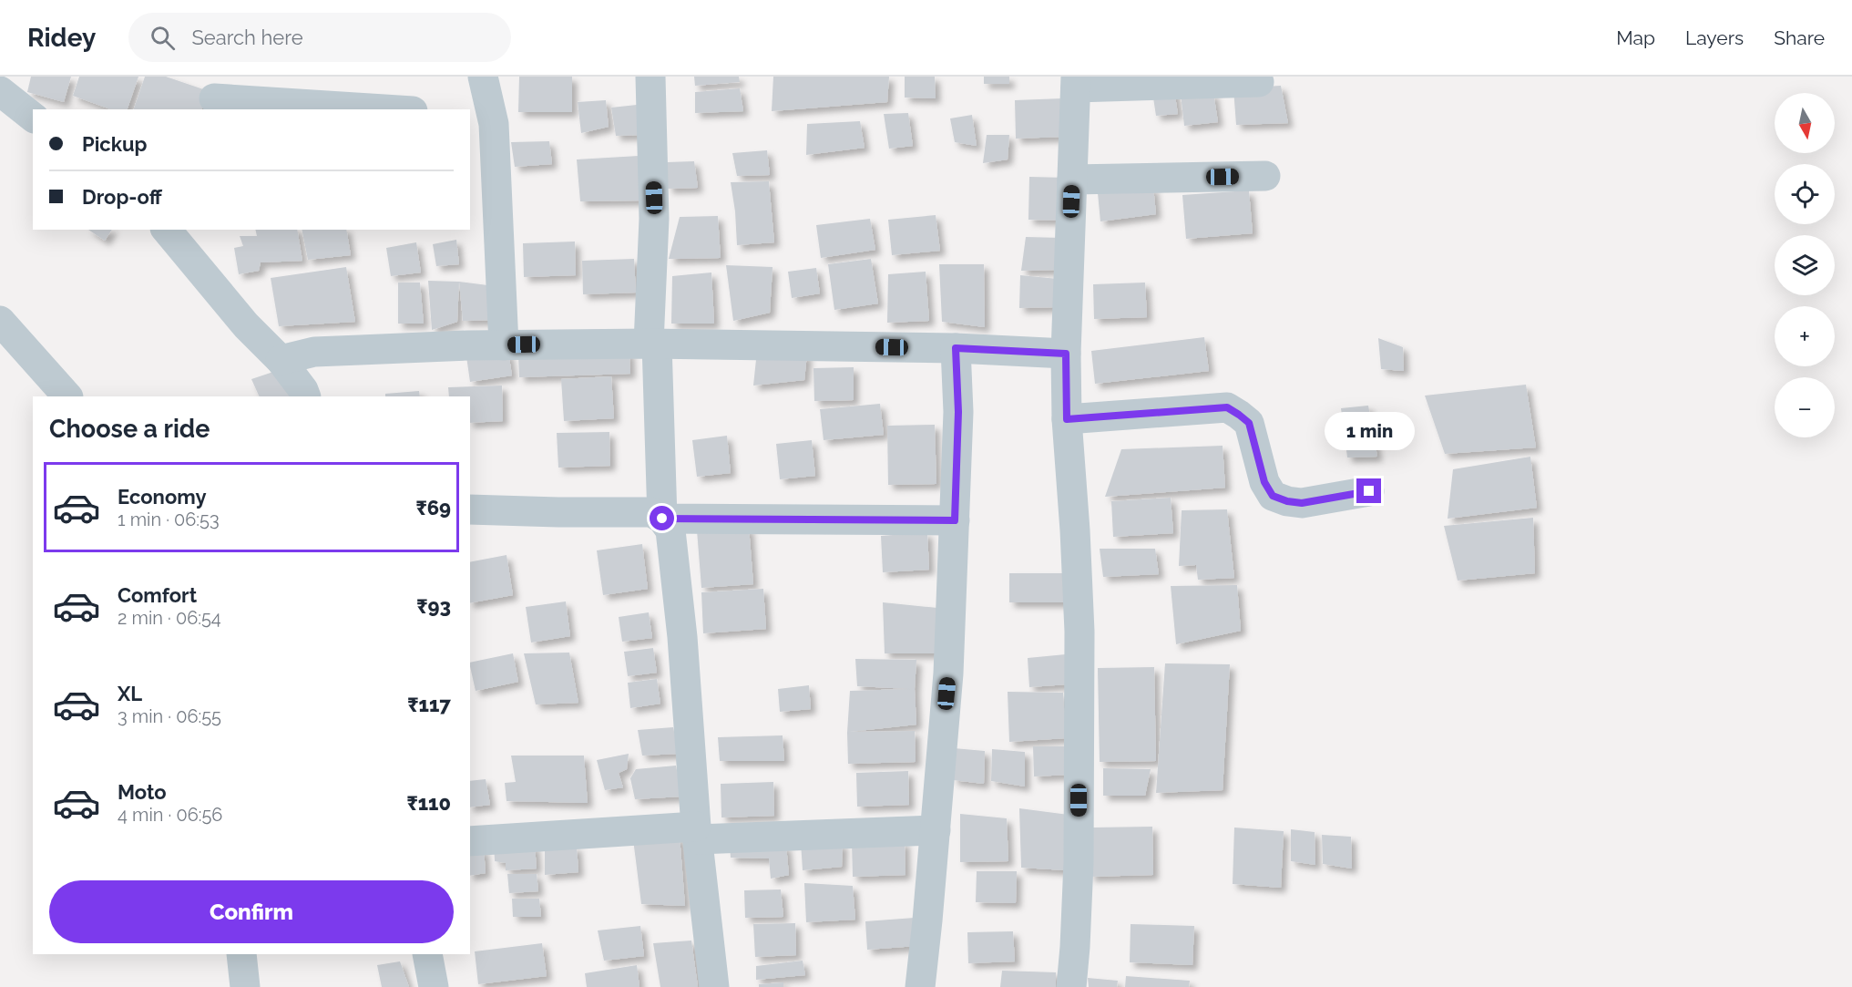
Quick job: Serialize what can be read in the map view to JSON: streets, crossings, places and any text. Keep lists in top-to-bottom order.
{
  "north": "bottom",
  "page": {
    "header": "Ridey",
    "search": "Search here",
    "nav": ["Map", "Layers", "Share"],
    "map_buttons": ["+", "−"],
    "banner": ["Pickup", "Drop-off"],
    "heading": "Choose a ride",
    "bubble": "1 min",
    "list": [
      {
        "name": "Economy",
        "note": "1 min · 06:53",
        "value": "₹69"
      },
      {
        "name": "Comfort",
        "note": "2 min · 06:54",
        "value": "₹93"
      },
      {
        "name": "XL",
        "note": "3 min · 06:55",
        "value": "₹117"
      },
      {
        "name": "Moto",
        "note": "4 min · 06:56",
        "value": "₹110"
      }
    ],
    "buttons": "Confirm"
  }
}
